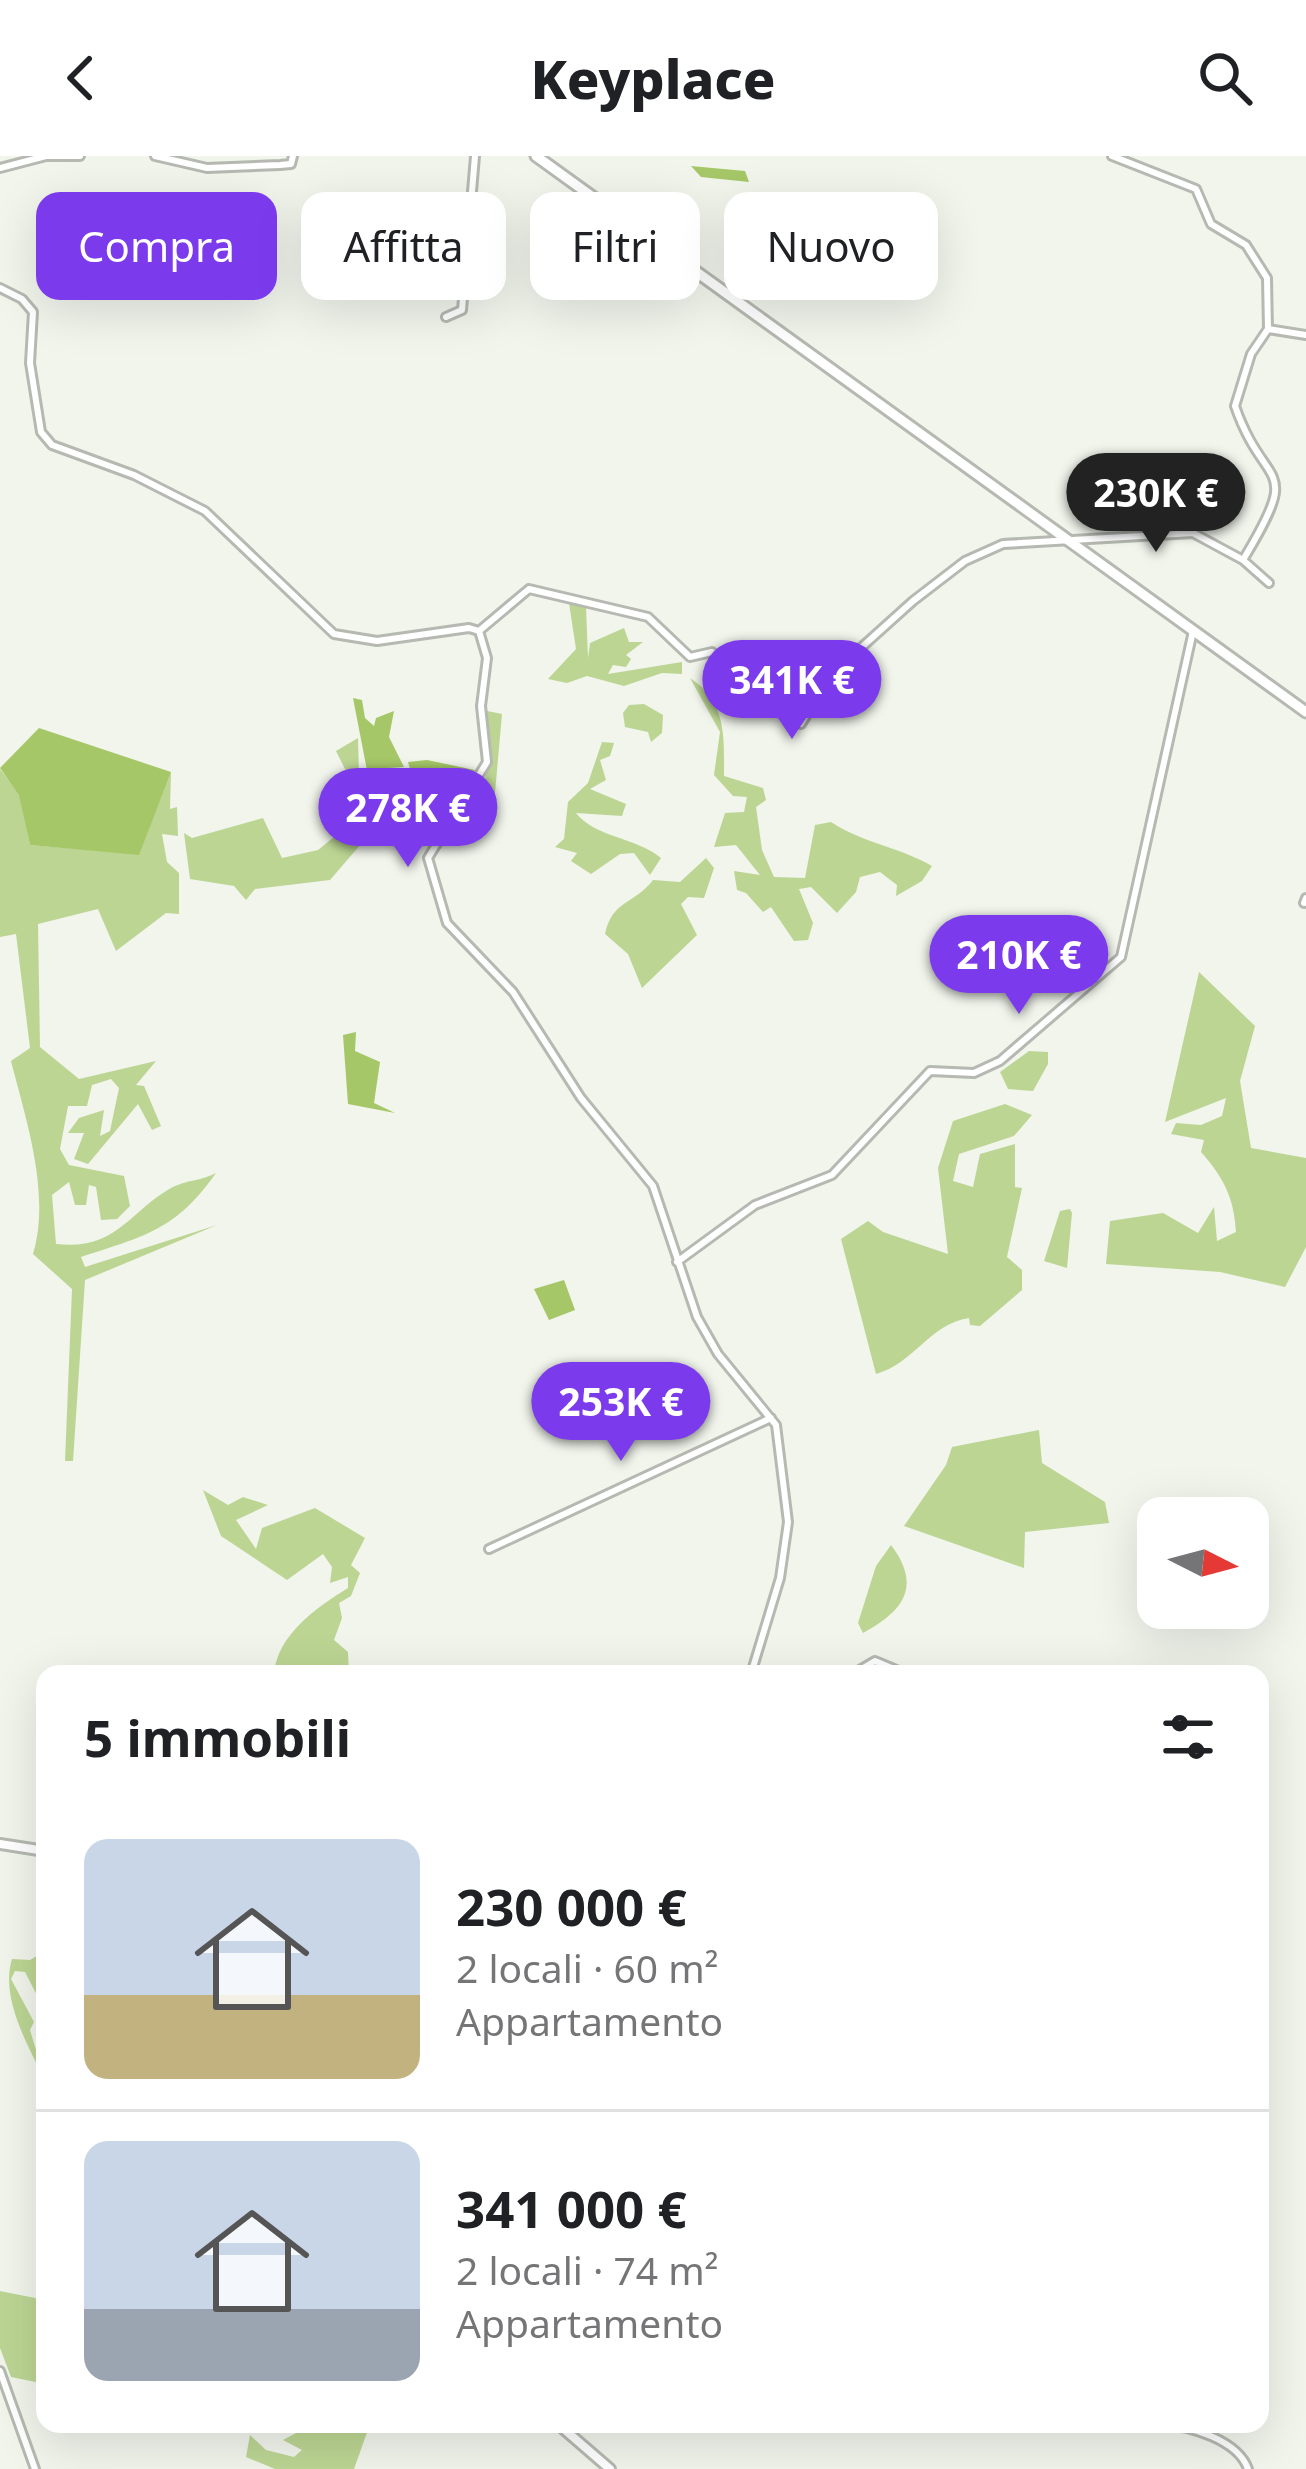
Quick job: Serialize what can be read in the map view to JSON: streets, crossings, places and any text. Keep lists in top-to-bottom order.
{
  "north": "right",
  "page": {
    "header": "Keyplace",
    "chip": [
      "Compra",
      "Affitta",
      "Filtri",
      "Nuovo"
    ],
    "price": [
      "230K €",
      "341K €",
      "278K €",
      "210K €",
      "253K €"
    ],
    "heading": "5 immobili",
    "list": [
      {
        "name": "230 000 €",
        "note": "2 locali · 60 m² · Appartamento"
      },
      {
        "name": "341 000 €",
        "note": "2 locali · 74 m² · Appartamento"
      }
    ]
  }
}
